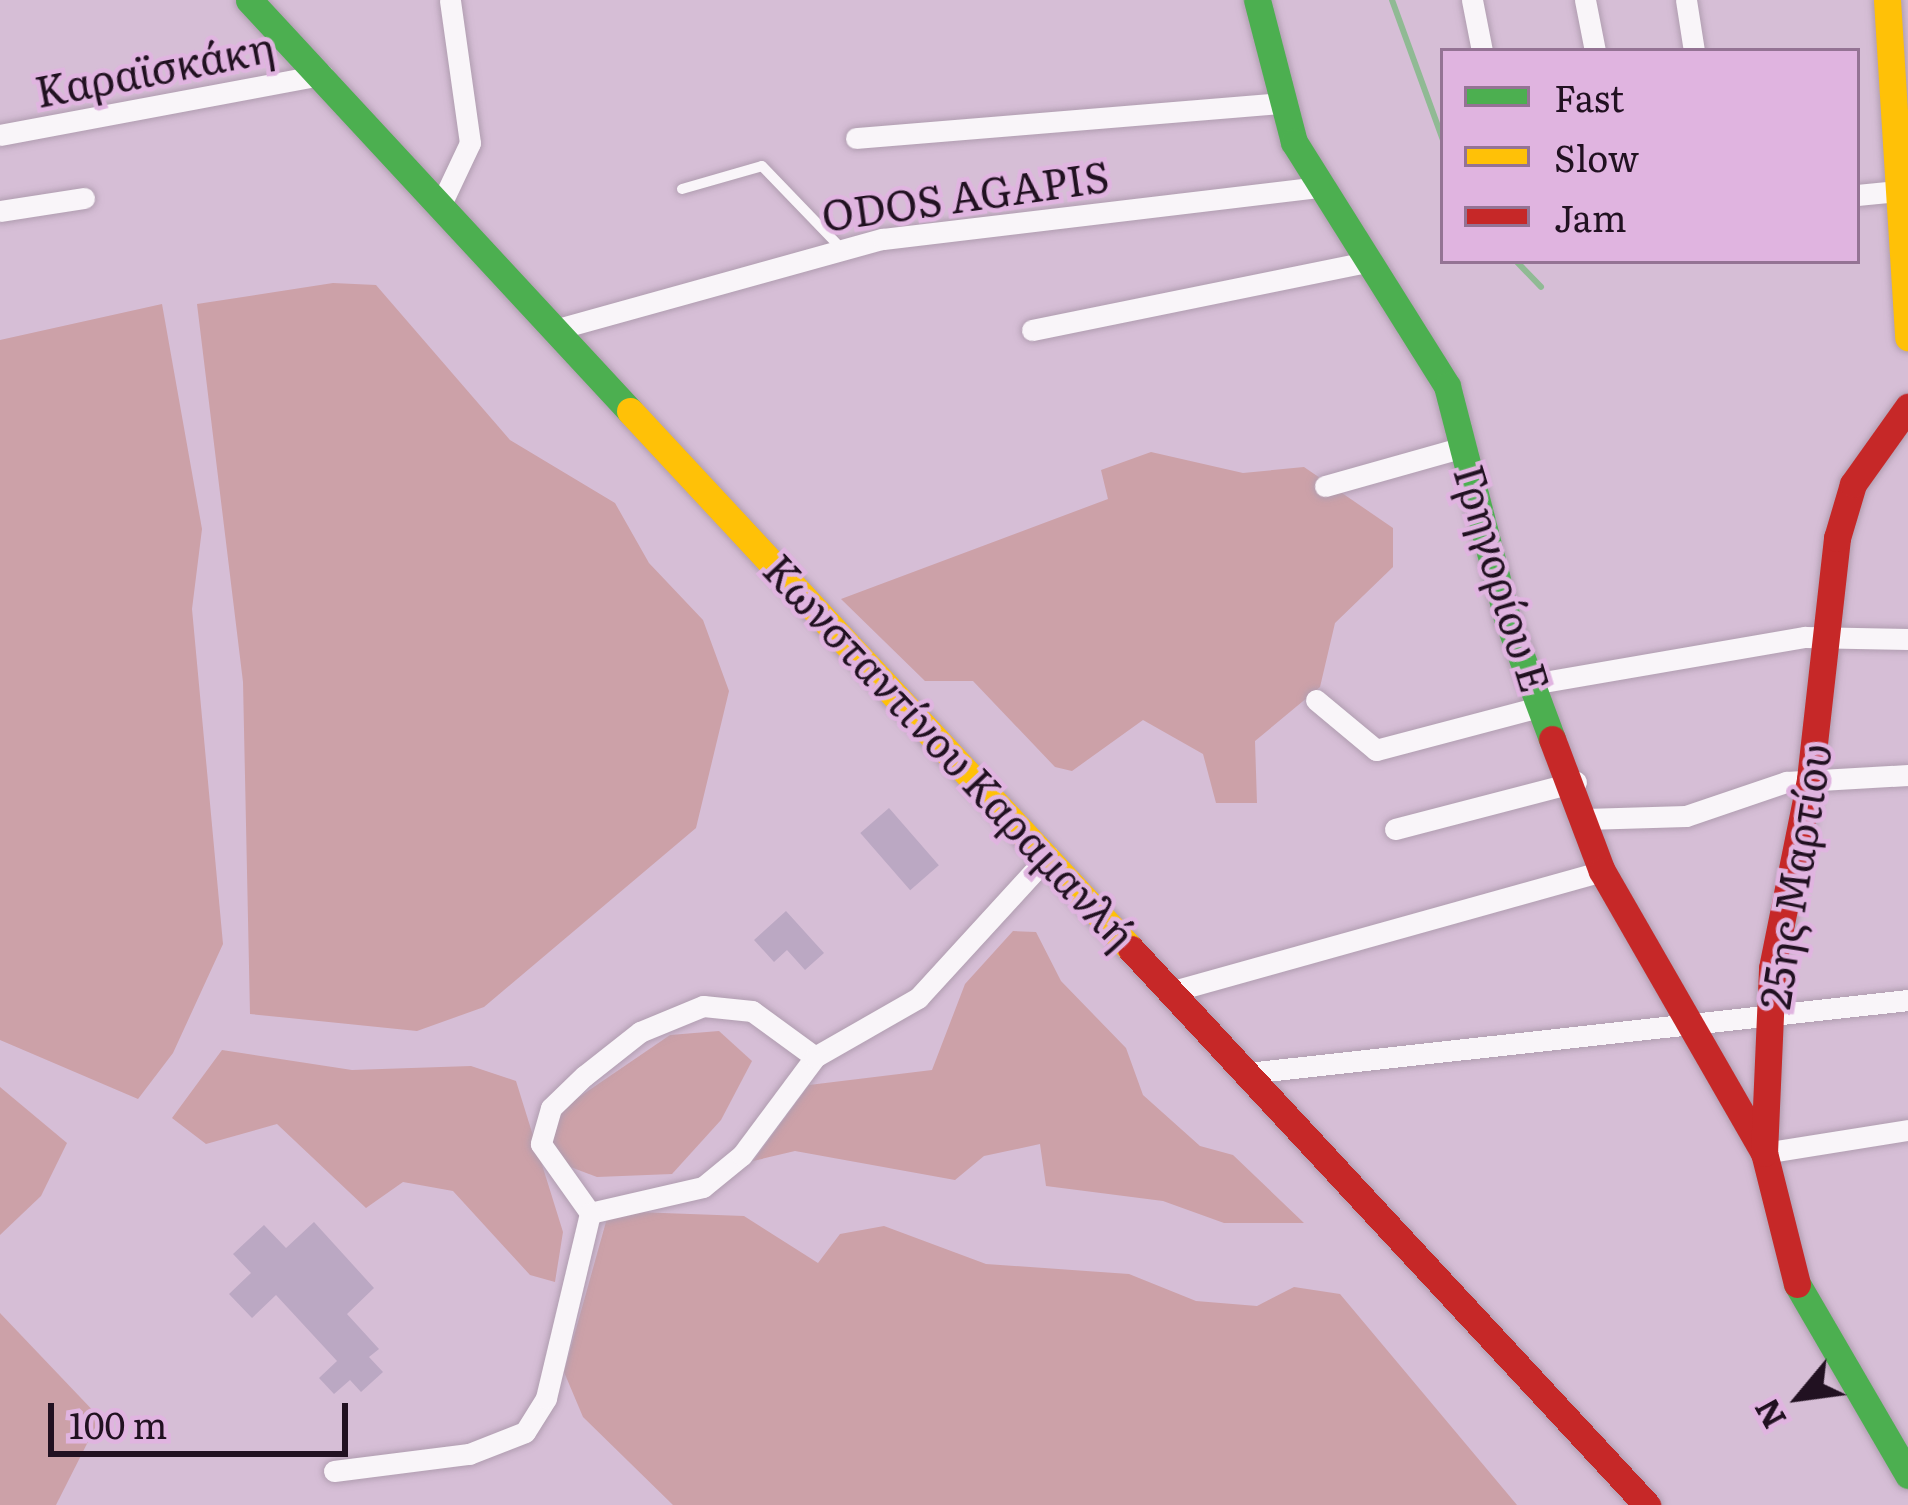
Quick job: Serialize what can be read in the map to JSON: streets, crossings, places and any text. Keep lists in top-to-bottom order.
{
  "streets": {
    "street": [
      "Καραϊσκάκη",
      "ODOS AGAPIS",
      "Γρηγορίου Ε",
      "Κωνσταντίνου Καραμανλή",
      "25ης Μαρτίου"
    ]
  },
  "crossings": [
    ["Καραϊσκάκη", "Κωνσταντίνου Καραμανλή"],
    ["ODOS AGAPIS", "Γρηγορίου Ε"],
    ["ODOS AGAPIS", "Κωνσταντίνου Καραμανλή"],
    ["Γρηγορίου Ε", "25ης Μαρτίου"]
  ],
  "legend": ["Fast", "Slow", "Jam"],
  "scale_bar": "100 m",
  "north": "bottom left"
}
